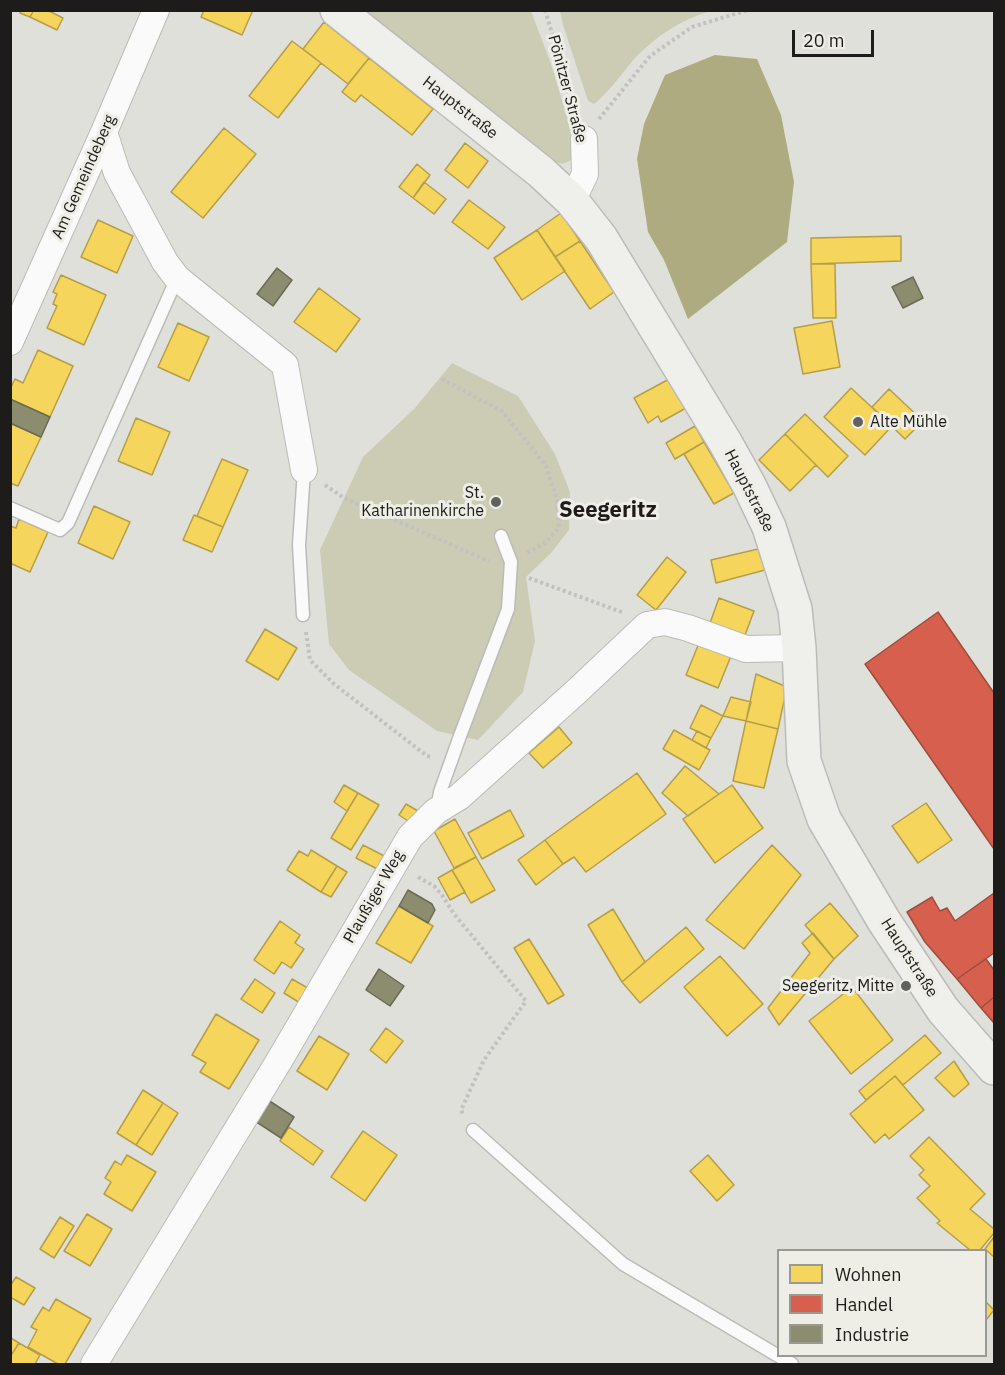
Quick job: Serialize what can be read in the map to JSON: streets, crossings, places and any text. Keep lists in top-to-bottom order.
{
  "streets": {
    "street": [
      "Pönitzer Straße",
      "Hauptstraße",
      "Am Gemeindeberg",
      "Plaußiger Weg"
    ]
  },
  "crossings": [
    ["Pönitzer Straße", "Hauptstraße"],
    ["Hauptstraße", "Plaußiger Weg"]
  ],
  "districts": ["Seegeritz"],
  "places": ["Alte Mühle", "St. Katharinenkirche", "Seegeritz, Mitte"],
  "legend": ["Wohnen", "Handel", "Industrie"],
  "scale_bar": "20 m"
}
